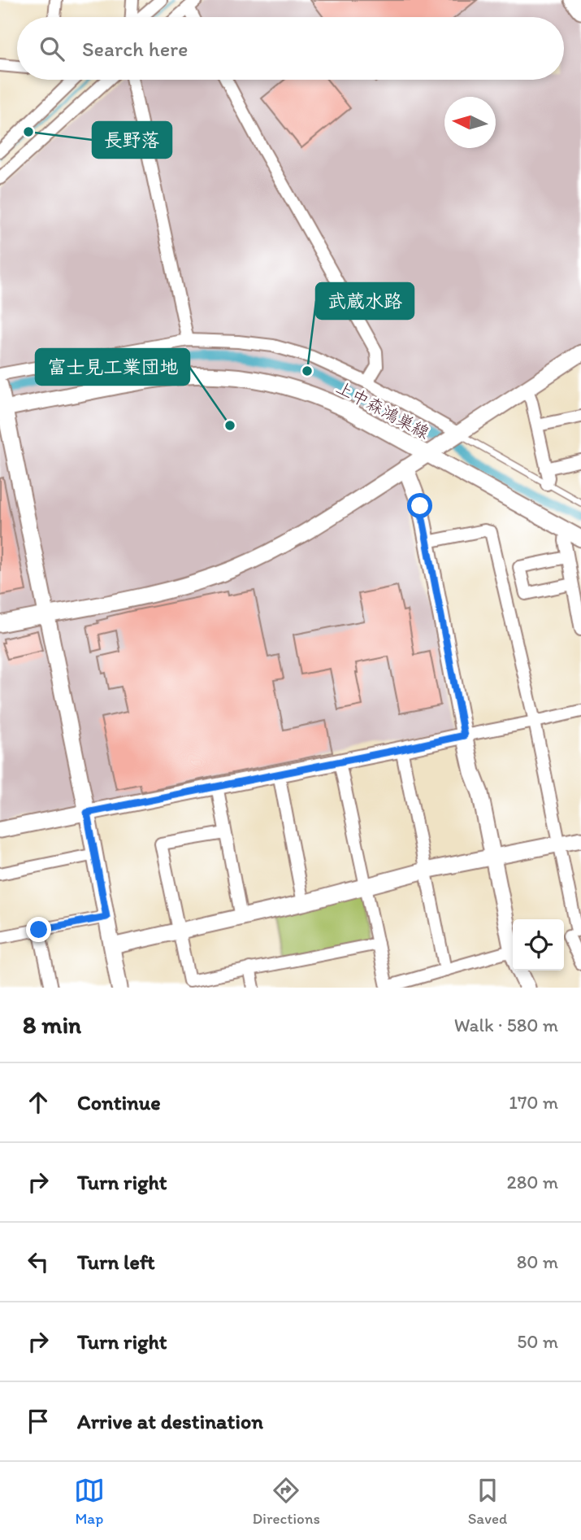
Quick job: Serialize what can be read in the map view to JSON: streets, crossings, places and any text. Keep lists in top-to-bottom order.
{
  "streets": {
    "street": ["上中森鴻巣線"]
  },
  "places": ["長野落", "武蔵水路", "富士見工業団地"],
  "north": "left",
  "page": {
    "search": "Search here",
    "heading": ["8 min", "Walk · 580 m"],
    "list": [
      ["Continue", "170 m"],
      ["Turn right", "280 m"],
      ["Turn left", "80 m"],
      ["Turn right", "50 m"],
      "Arrive at destination"
    ],
    "nav": ["Map", "Directions", "Saved"]
  }
}
